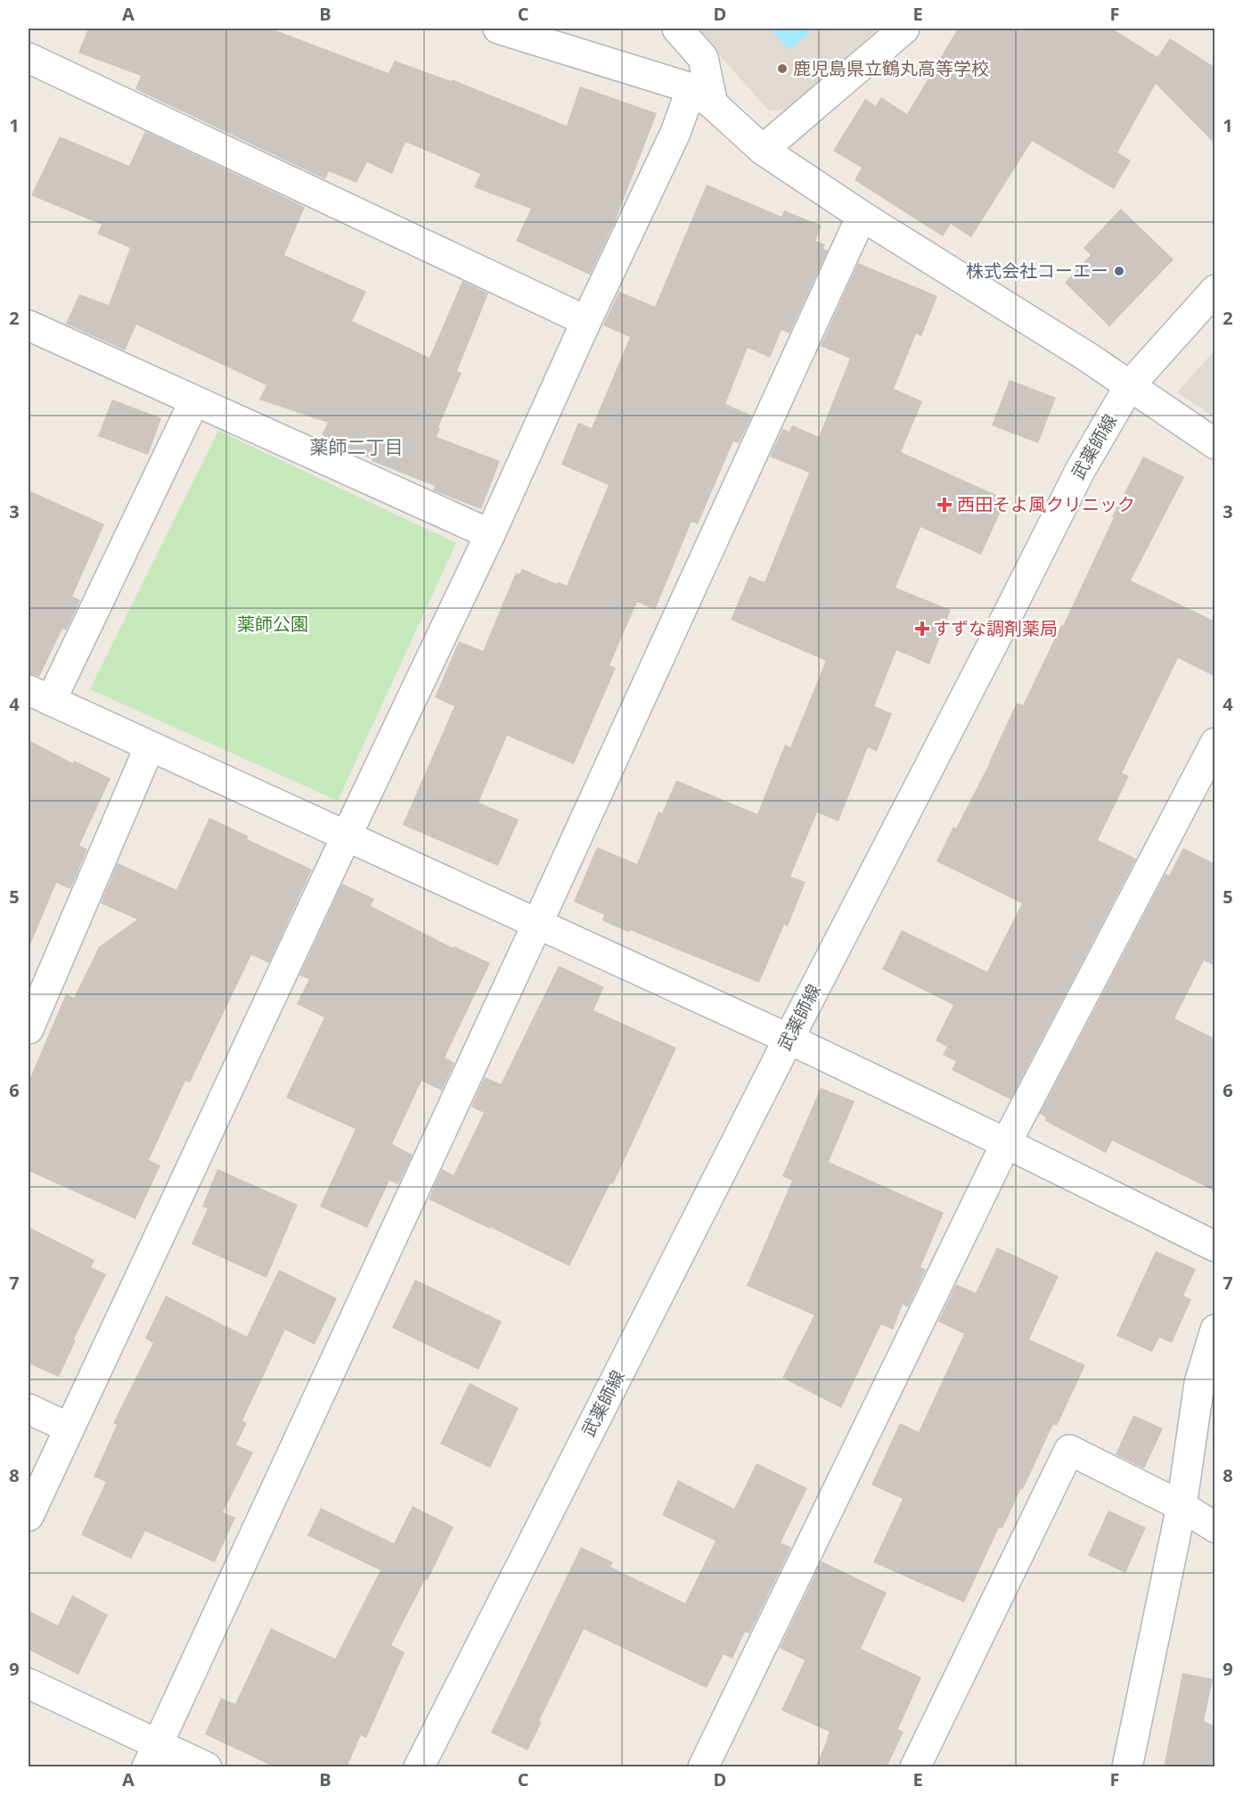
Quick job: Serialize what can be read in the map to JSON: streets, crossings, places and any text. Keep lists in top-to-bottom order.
{
  "streets": {
    "street": ["武薬師線"]
  },
  "districts": ["薬師二丁目"],
  "parks": ["薬師公園"],
  "places": {
    "other": ["鹿児島県立鶴丸高等学校", "株式会社コーエー"],
    "health": ["西田そよ風クリニック", "すずな調剤薬局"]
  },
  "grid": {
    "columns": [
      "A",
      "B",
      "C",
      "D",
      "E",
      "F"
    ],
    "rows": [
      "1",
      "2",
      "3",
      "4",
      "5",
      "6",
      "7",
      "8",
      "9"
    ]
  }
}
